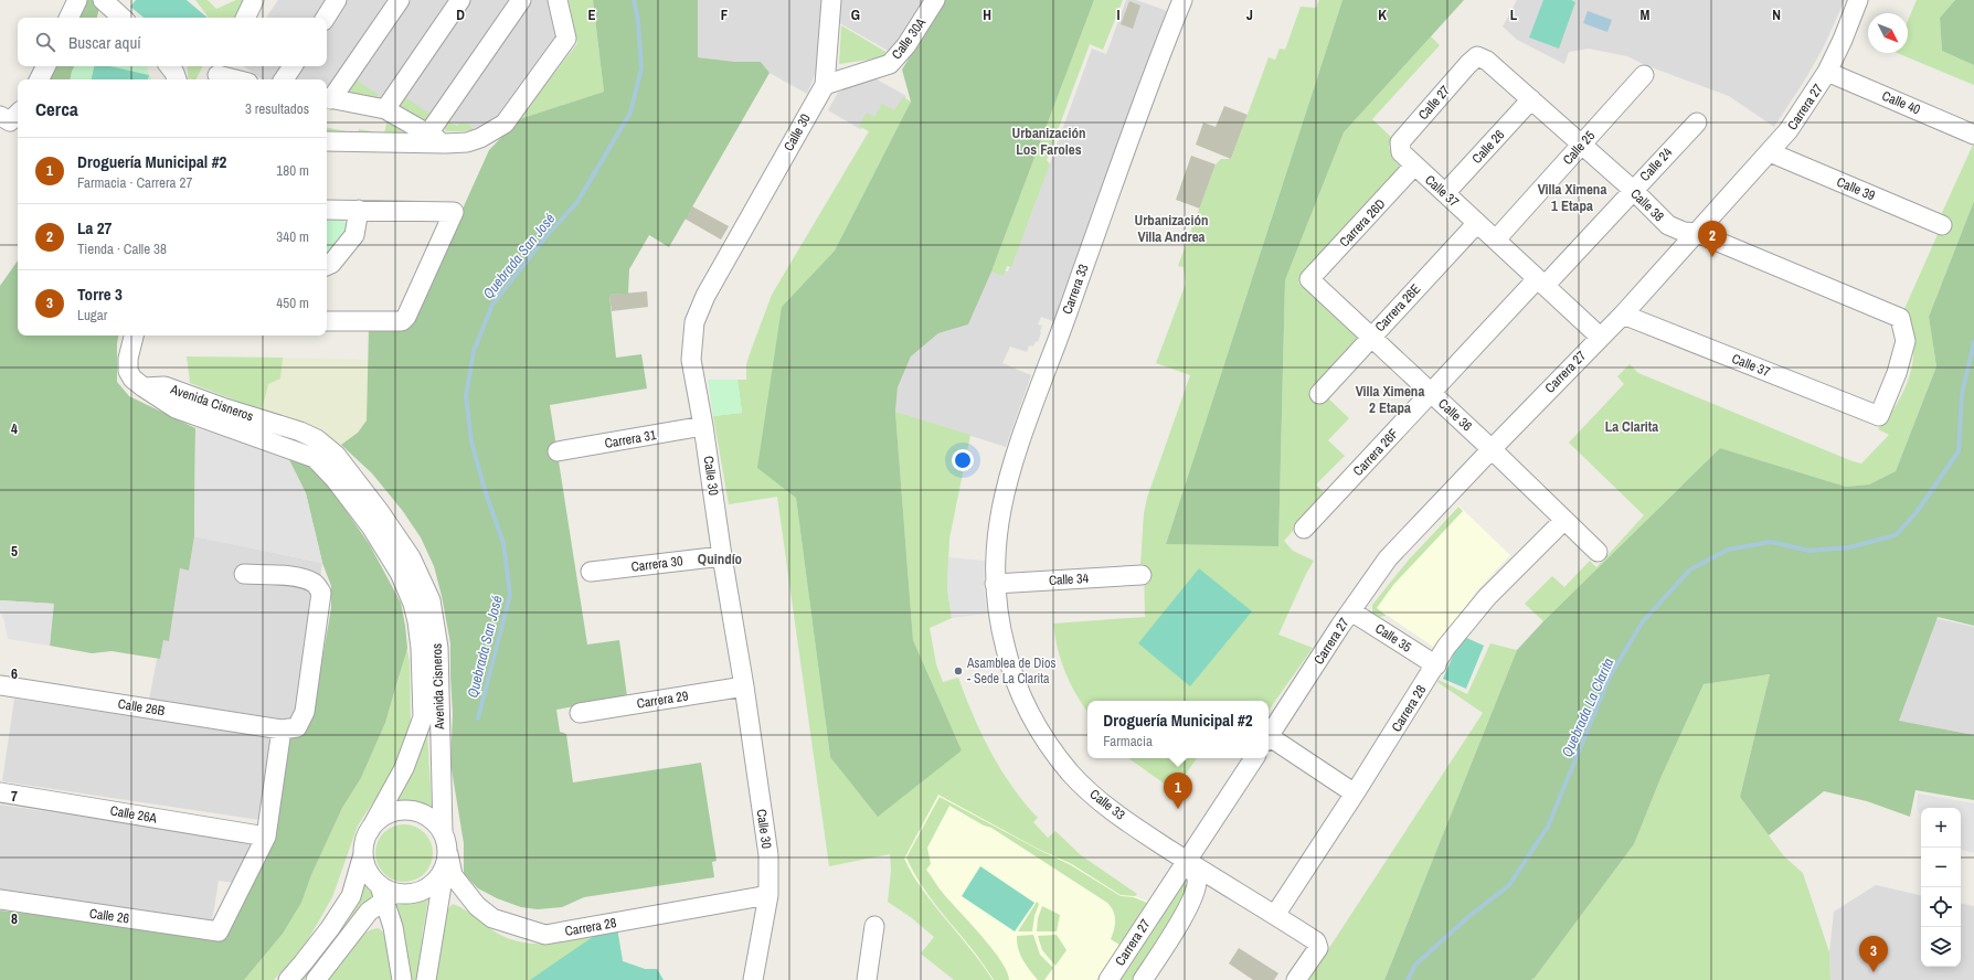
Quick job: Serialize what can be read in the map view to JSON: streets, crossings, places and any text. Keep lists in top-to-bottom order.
{
  "streets": {
    "street": [
      "Calle 30A",
      "Calle 27",
      "Calle 40",
      "Carrera 27",
      "Calle 30",
      "Calle 26",
      "Calle 25",
      "Calle 24",
      "Calle 39",
      "Calle 37",
      "Calle 38",
      "Carrera 26D",
      "Carrera 33",
      "Carrera 26E",
      "Avenida Cisneros",
      "Calle 36",
      "Carrera 31",
      "Carrera 26F",
      "Carrera 30",
      "Calle 34",
      "Calle 35",
      "Carrera 29",
      "Calle 26B",
      "Carrera 28",
      "Calle 33",
      "Calle 26A"
    ]
  },
  "crossings": [
    ["Calle 30A", "Calle 30"],
    ["Calle 27", "Calle 37"],
    ["Calle 27", "Calle 38"],
    ["Calle 40", "Carrera 27"],
    ["Carrera 27", "Calle 39"],
    ["Carrera 27", "Calle 37"],
    ["Carrera 27", "Calle 38"],
    ["Carrera 27", "Calle 36"],
    ["Carrera 27", "Calle 35"],
    ["Carrera 27", "Calle 33"],
    ["Calle 30", "Carrera 31"],
    ["Calle 30", "Carrera 30"],
    ["Calle 30", "Carrera 29"],
    ["Calle 30", "Carrera 28"],
    ["Calle 26", "Calle 37"],
    ["Calle 26", "Calle 38"],
    ["Calle 26", "Calle 26A"],
    ["Calle 25", "Calle 37"],
    ["Calle 25", "Calle 38"],
    ["Calle 24", "Calle 37"],
    ["Calle 24", "Calle 38"],
    ["Calle 24", "Carrera 26F"],
    ["Calle 37", "Calle 38"],
    ["Calle 37", "Carrera 26D"],
    ["Calle 37", "Carrera 26E"],
    ["Calle 37", "Carrera 26F"],
    ["Carrera 26D", "Calle 36"],
    ["Carrera 33", "Calle 34"],
    ["Carrera 33", "Calle 33"],
    ["Carrera 26E", "Calle 36"],
    ["Avenida Cisneros", "Carrera 28"],
    ["Calle 36", "Carrera 26F"],
    ["Calle 36", "Carrera 28"],
    ["Calle 34", "Calle 33"],
    ["Calle 35", "Carrera 28"],
    ["Carrera 28", "Calle 33"]
  ],
  "districts": [
    "Urbanización Los Faroles",
    "Villa Ximena 1 Etapa",
    "Urbanización Villa Andrea",
    "Villa Ximena 2 Etapa",
    "La Clarita",
    "Quindío"
  ],
  "water": ["Quebrada San José", "Quebrada La Clarita"],
  "places": ["Asamblea de Dios - Sede La Clarita"],
  "north": "bottom right",
  "page": {
    "search": "Buscar aquí",
    "heading": ["Cerca", "3 resultados"],
    "list": [
      {
        "mark": "1",
        "name": "Droguería Municipal #2",
        "note": "Farmacia · Carrera 27",
        "value": "180 m"
      },
      {
        "mark": "2",
        "name": "La 27",
        "note": "Tienda · Calle 38",
        "value": "340 m"
      },
      {
        "mark": "3",
        "name": "Torre 3",
        "note": "Lugar",
        "value": "450 m"
      }
    ],
    "pins": ["2", "1", "3"],
    "popup": ["Droguería Municipal #2", "Farmacia"],
    "map_buttons": ["+", "−"]
  },
  "grid": {
    "columns": [
      "D",
      "E",
      "F",
      "G",
      "H",
      "I",
      "J",
      "K",
      "L",
      "M",
      "N"
    ],
    "rows": [
      "4",
      "5",
      "6",
      "7",
      "8"
    ]
  }
}
